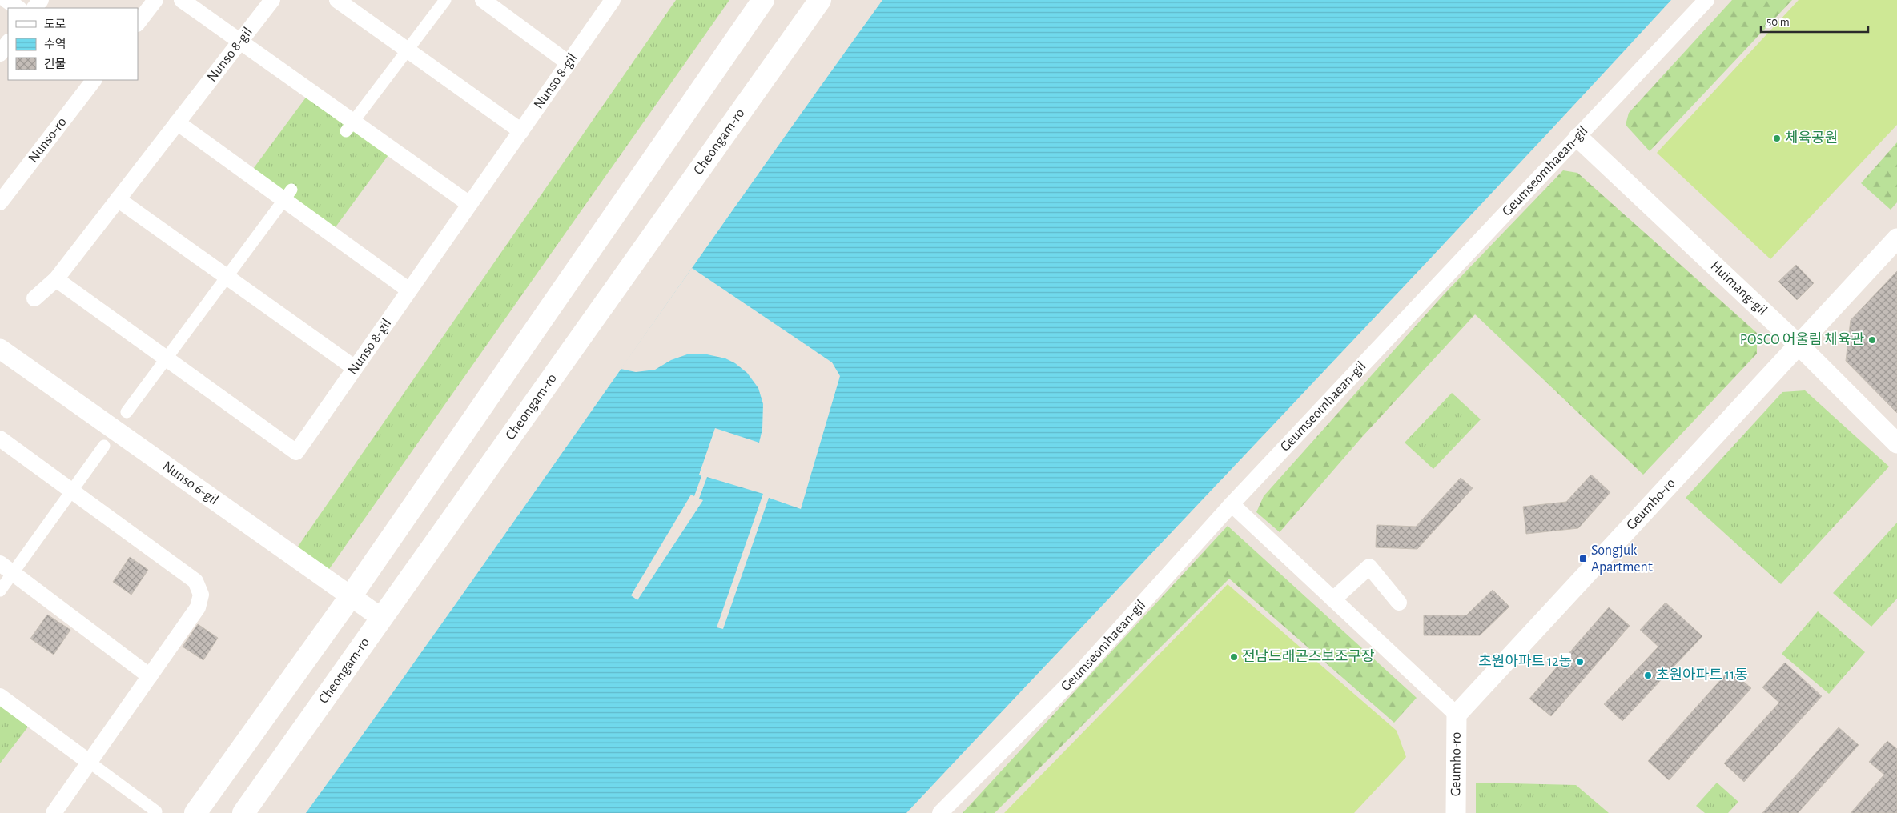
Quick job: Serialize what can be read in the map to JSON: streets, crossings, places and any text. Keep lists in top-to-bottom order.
{
  "streets": {
    "main road": ["Cheongam-ro"],
    "street": [
      "Nunso 8-gil",
      "Nunso-ro",
      "Geumseomhaean-gil",
      "Huimang-gil",
      "Nunso 6-gil",
      "Geumho-ro"
    ]
  },
  "crossings": [
    ["Cheongam-ro", "Nunso 6-gil"],
    ["Geumseomhaean-gil", "Huimang-gil"],
    ["Huimang-gil", "Geumho-ro"]
  ],
  "places": {
    "other": [
      "체육공원",
      "POSCO 어울림 체육관",
      "전남드래곤즈보조구장",
      "초원아파트 12동",
      "초원아파트 11동"
    ],
    "transit": ["Songjuk Apartment"]
  },
  "legend": ["도로", "수역", "건물"],
  "scale_bar": "50 m"
}
